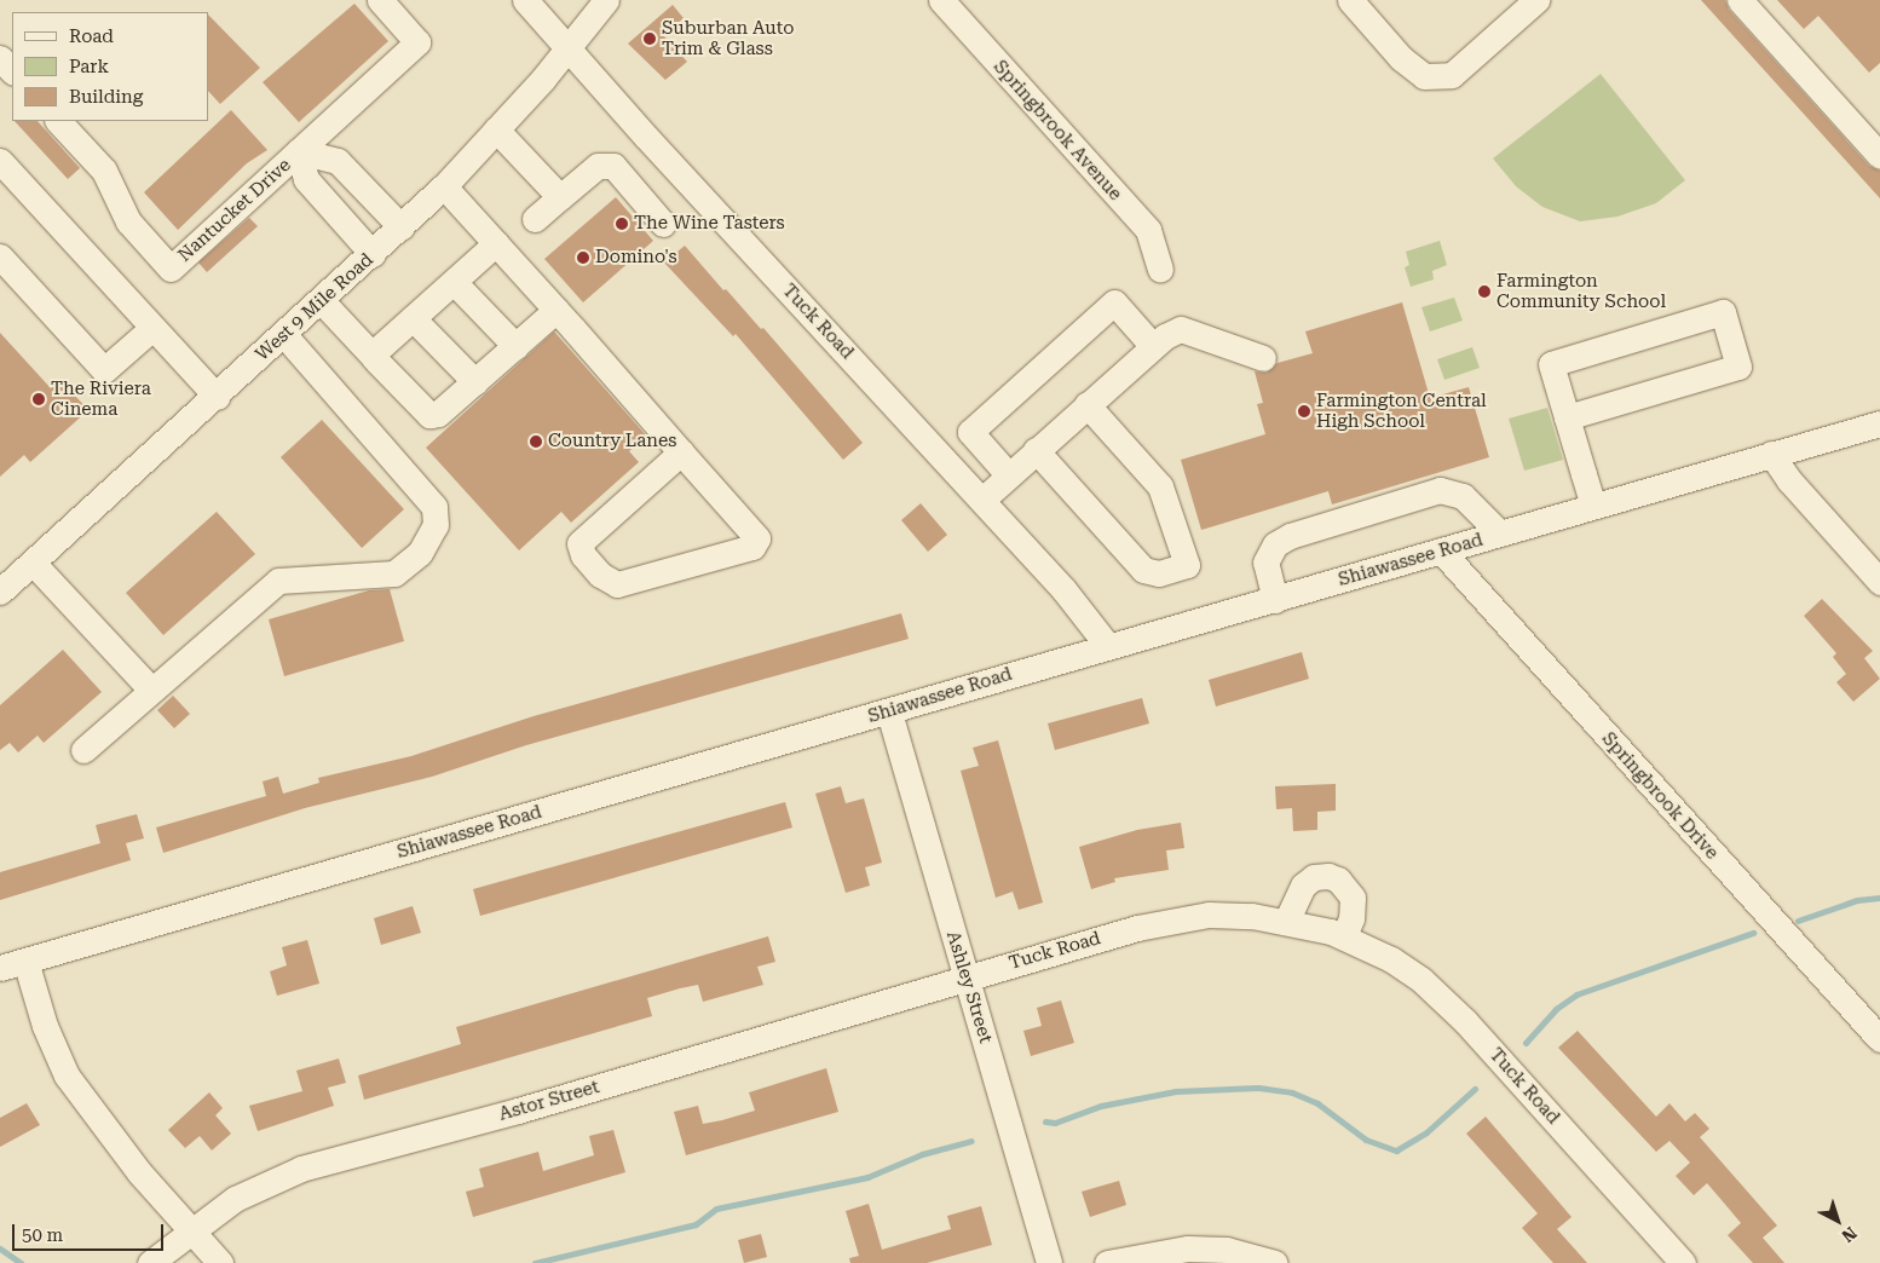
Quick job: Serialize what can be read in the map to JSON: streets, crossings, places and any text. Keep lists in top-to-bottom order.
{
  "streets": {
    "street": [
      "Springbrook Avenue",
      "Nantucket Drive",
      "West 9 Mile Road",
      "Tuck Road",
      "Shiawassee Road",
      "Springbrook Drive",
      "Ashley Street",
      "Astor Street"
    ]
  },
  "crossings": [
    ["Nantucket Drive", "West 9 Mile Road"],
    ["West 9 Mile Road", "Tuck Road"],
    ["Tuck Road", "Shiawassee Road"],
    ["Tuck Road", "Ashley Street"],
    ["Tuck Road", "Astor Street"],
    ["Shiawassee Road", "Springbrook Drive"],
    ["Shiawassee Road", "Ashley Street"],
    ["Ashley Street", "Astor Street"]
  ],
  "places": [
    "Suburban Auto Trim & Glass",
    "The Wine Tasters",
    "Domino's",
    "Farmington Community School",
    "The Riviera Cinema",
    "Farmington Central High School",
    "Country Lanes"
  ],
  "legend": ["Road", "Park", "Building"],
  "scale_bar": "50 m",
  "north": "bottom right"
}
